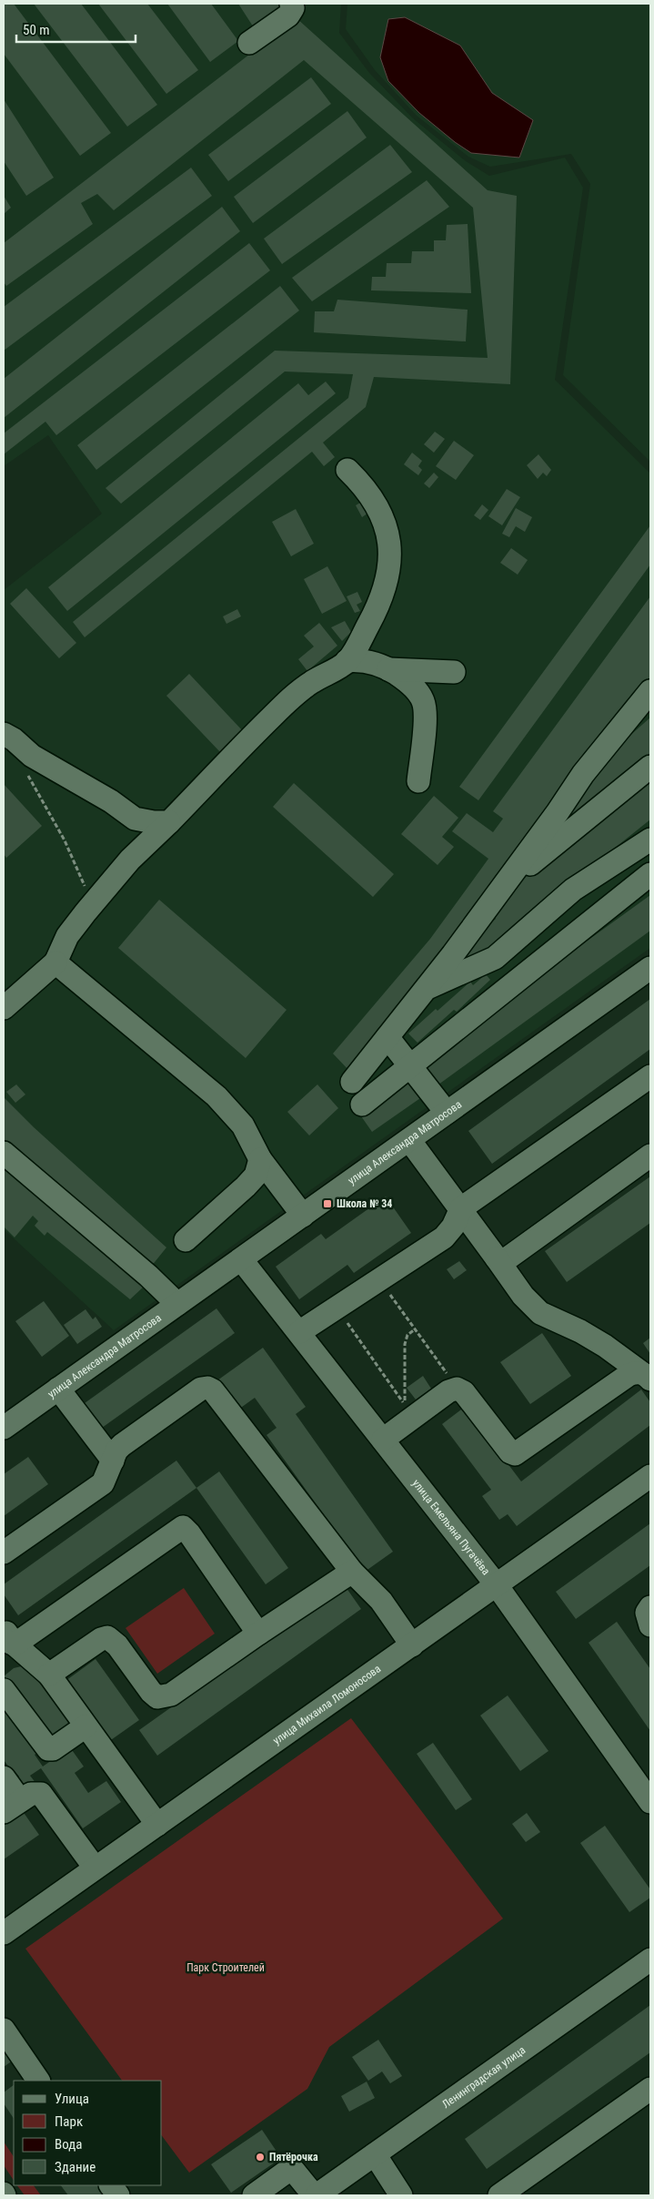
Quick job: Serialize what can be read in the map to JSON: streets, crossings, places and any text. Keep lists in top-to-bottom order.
{
  "streets": {
    "street": [
      "улица Александра Матросова",
      "улица Емельяна Пугачёва",
      "улица Михаила Ломоносова",
      "Ленинградская улица"
    ]
  },
  "crossings": [
    ["улица Александра Матросова", "улица Емельяна Пугачёва"],
    ["улица Емельяна Пугачёва", "улица Михаила Ломоносова"]
  ],
  "parks": ["Парк Строителей"],
  "places": {
    "transit": ["Школа № 34"],
    "other": ["Пятёрочка"]
  },
  "legend": [
    "Улица",
    "Парк",
    "Вода",
    "Здание"
  ],
  "scale_bar": "50 m"
}
